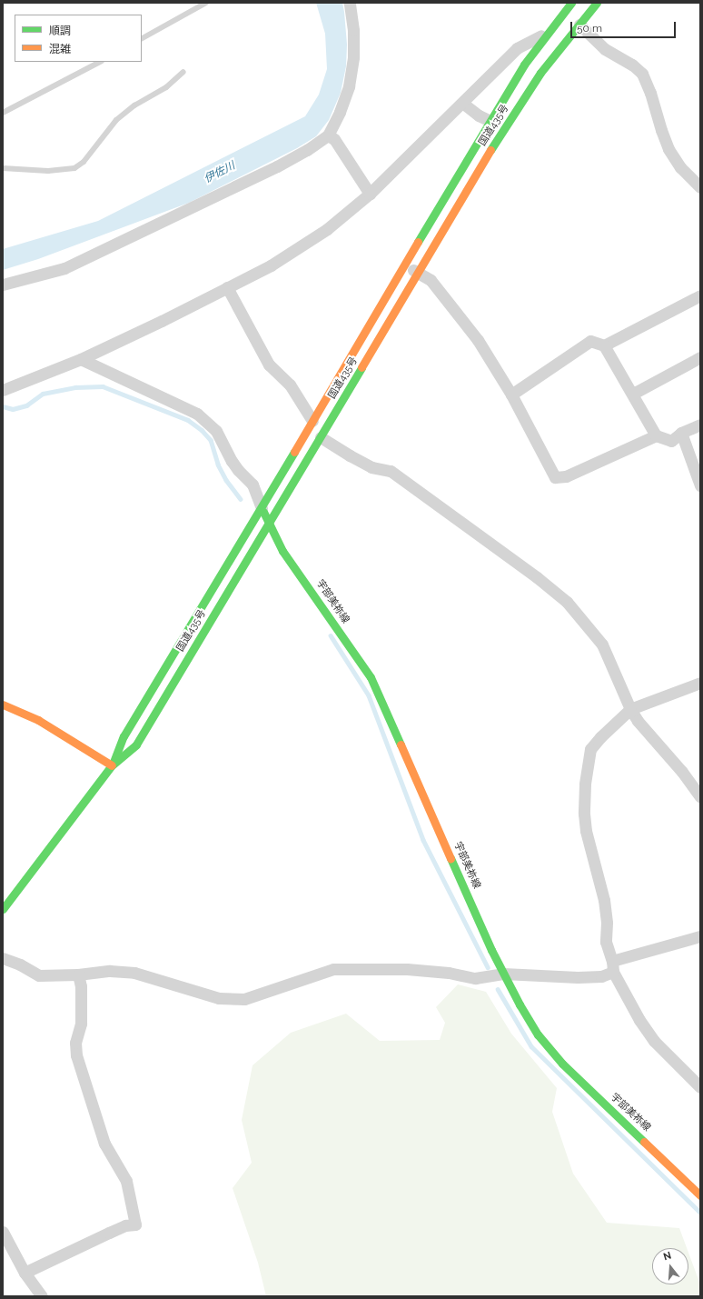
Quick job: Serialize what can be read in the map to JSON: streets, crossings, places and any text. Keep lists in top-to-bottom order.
{
  "streets": {
    "main road": ["国道435号", "宇部美祢線"]
  },
  "crossings": [
    ["国道435号", "宇部美祢線"]
  ],
  "water": ["伊佐川"],
  "legend": ["順調", "混雑"],
  "scale_bar": "50 m",
  "north": "top"
}
